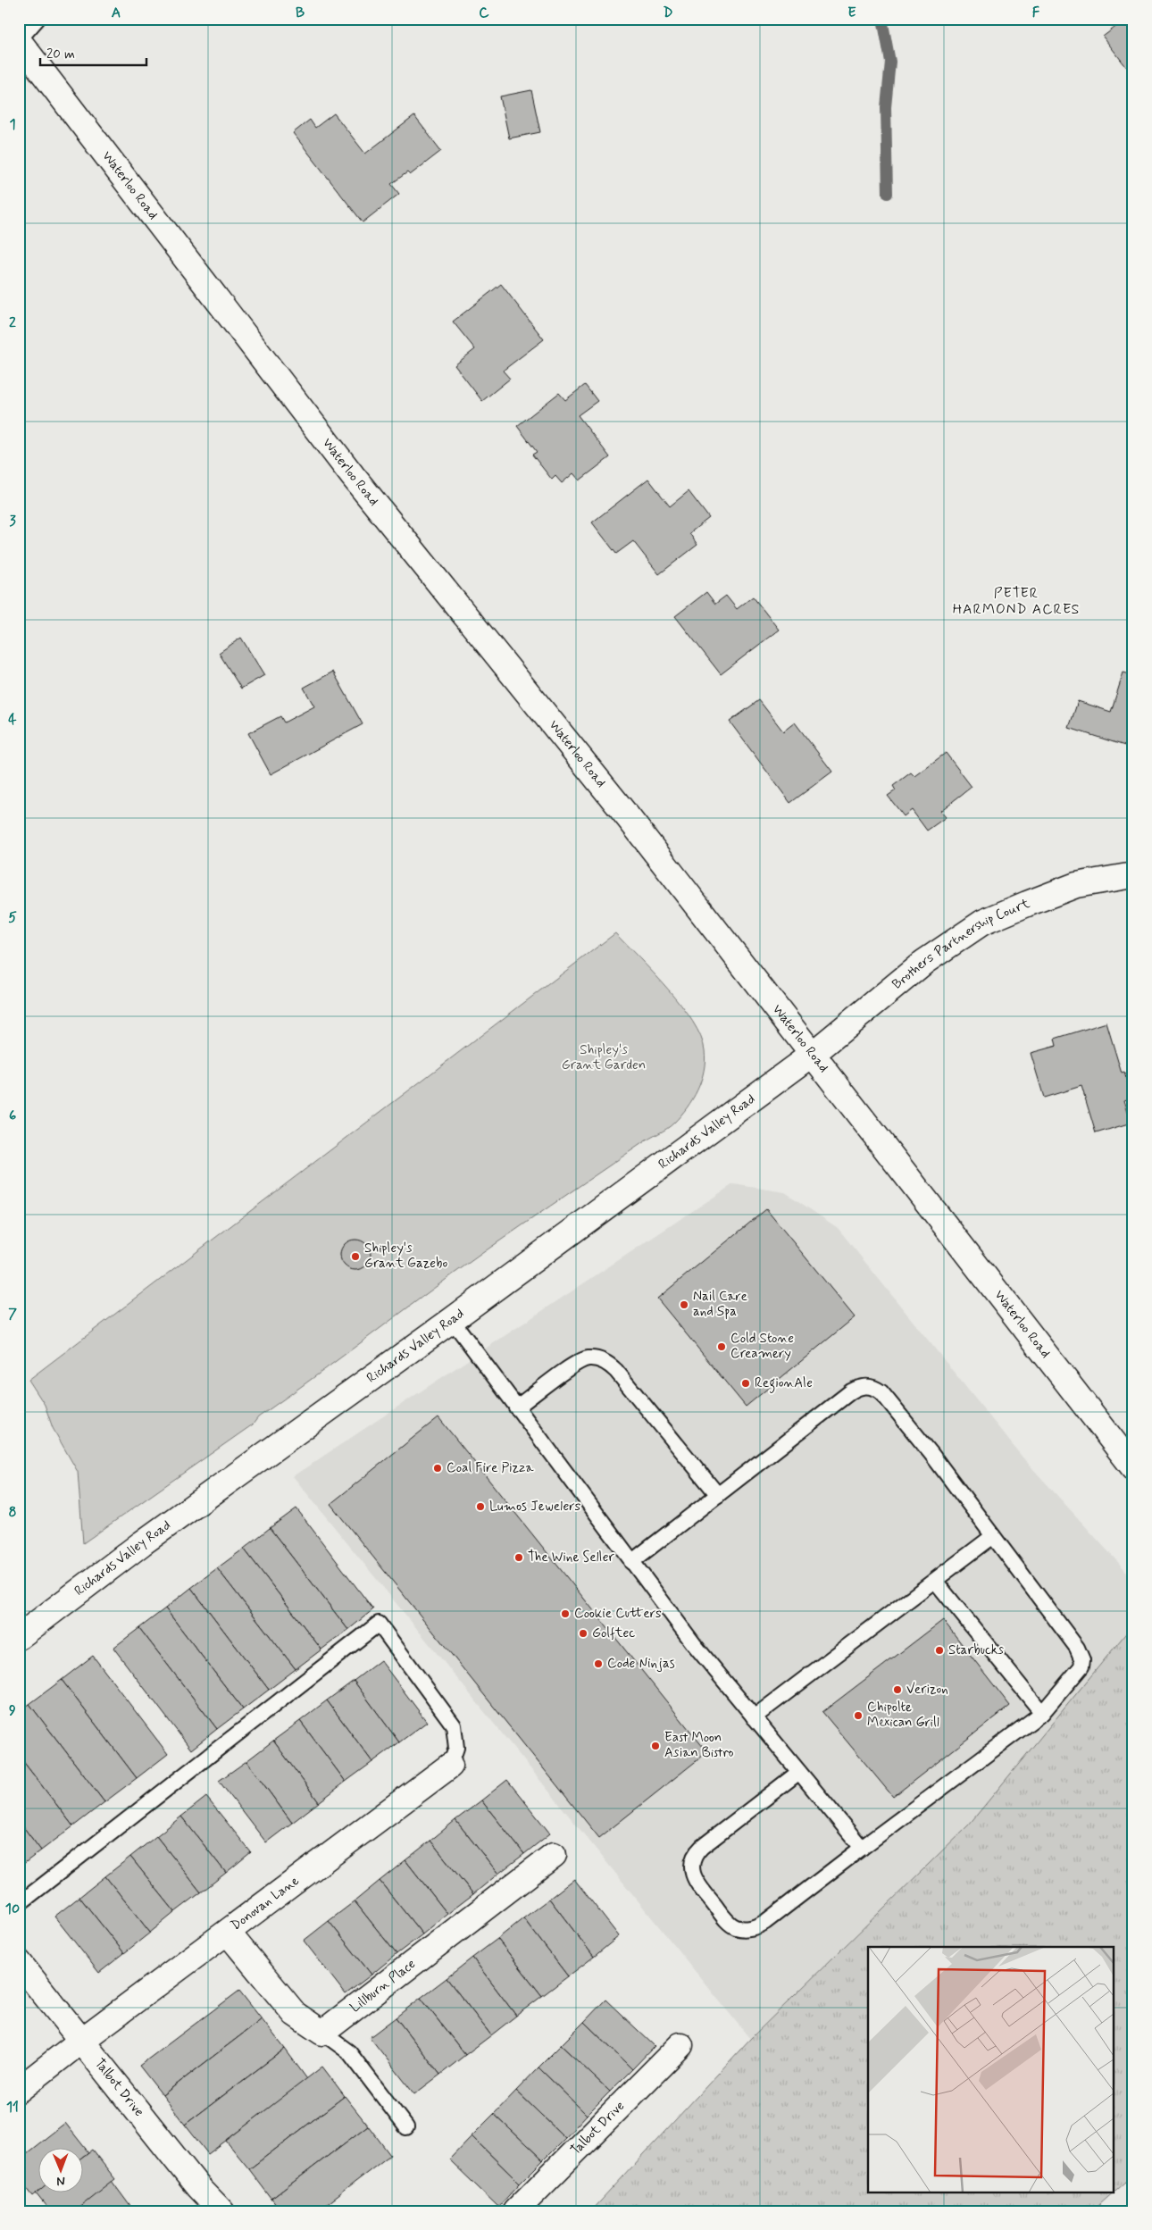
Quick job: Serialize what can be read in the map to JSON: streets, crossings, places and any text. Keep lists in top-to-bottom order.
{
  "streets": {
    "street": [
      "Waterloo Road",
      "Brothers Partnership Court",
      "Richards Valley Road",
      "Donovan Lane",
      "Lillburn Place",
      "Talbot Drive"
    ]
  },
  "crossings": [
    ["Waterloo Road", "Brothers Partnership Court"],
    ["Waterloo Road", "Richards Valley Road"],
    ["Brothers Partnership Court", "Richards Valley Road"],
    ["Donovan Lane", "Talbot Drive"]
  ],
  "districts": ["PETER HARMOND ACRES"],
  "parks": ["Shipley's Grant Garden"],
  "places": [
    "Shipley's Grant Gazebo",
    "Nail Care and Spa",
    "Cold Stone Creamery",
    "RegionAle",
    "Coal Fire Pizza",
    "Lumos Jewelers",
    "The Wine Seller",
    "Cookie Cutters",
    "Golftec",
    "Starbucks",
    "Code Ninjas",
    "Verizon",
    "Chipolte Mexican Grill",
    "East Moon Asian Bistro"
  ],
  "scale_bar": "20 m",
  "north": "bottom",
  "grid": {
    "columns": [
      "A",
      "B",
      "C",
      "D",
      "E",
      "F"
    ],
    "rows": [
      "1",
      "2",
      "3",
      "4",
      "5",
      "6",
      "7",
      "8",
      "9",
      "10",
      "11"
    ]
  }
}
